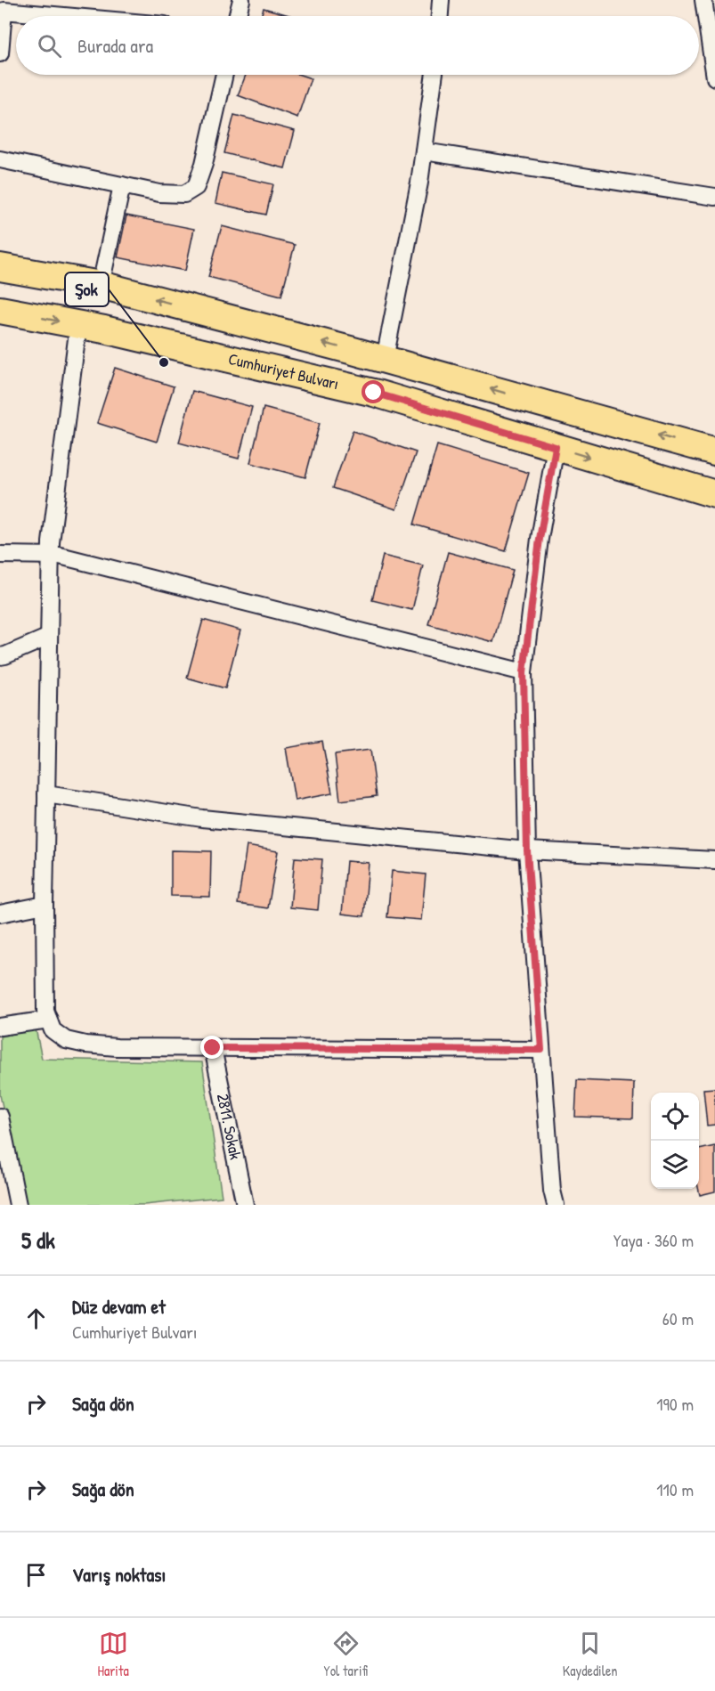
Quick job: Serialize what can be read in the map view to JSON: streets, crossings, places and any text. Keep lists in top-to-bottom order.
{
  "streets": {
    "main road": ["Cumhuriyet Bulvarı"],
    "street": ["2811. Sokak"]
  },
  "places": ["Şok"],
  "page": {
    "search": "Burada ara",
    "heading": ["5 dk", "Yaya · 360 m"],
    "list": [
      ["Düz devam et", "Cumhuriyet Bulvarı", "60 m"],
      ["Sağa dön", "190 m"],
      ["Sağa dön", "110 m"],
      "Varış noktası"
    ],
    "nav": ["Harita", "Yol tarifi", "Kaydedilen"]
  }
}
